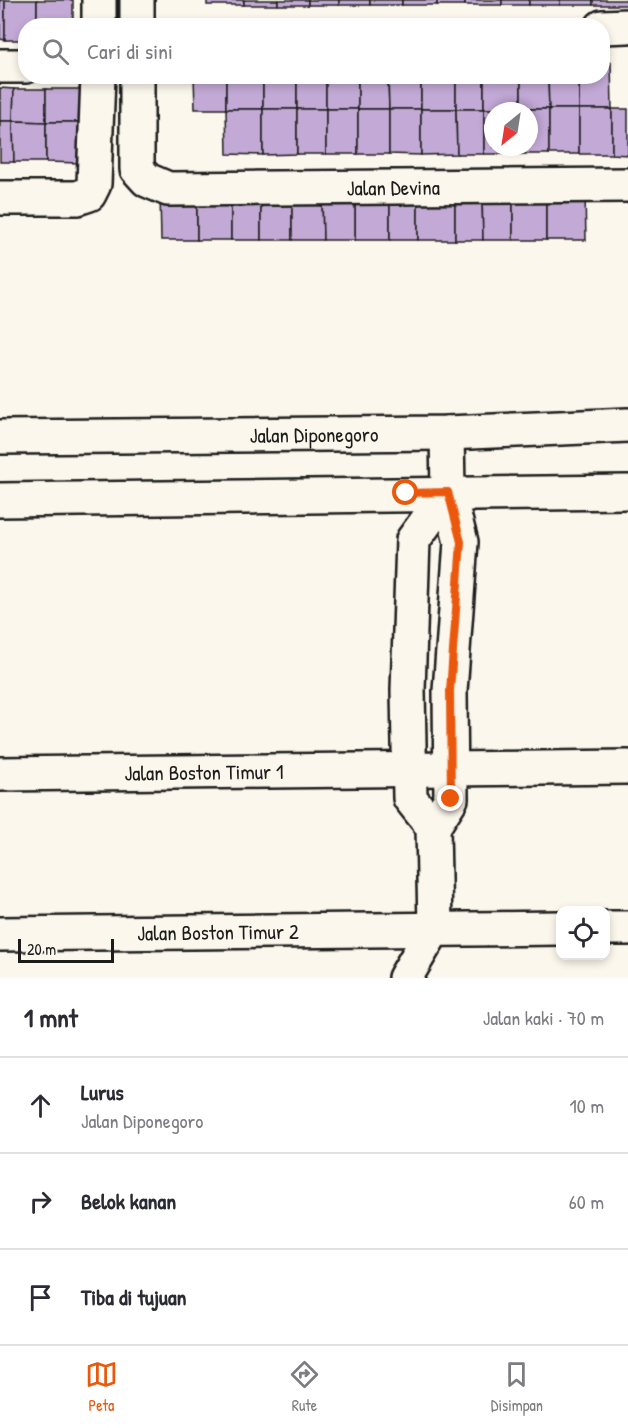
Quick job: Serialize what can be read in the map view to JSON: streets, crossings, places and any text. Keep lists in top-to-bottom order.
{
  "streets": {
    "street": [
      "Jalan Devina",
      "Jalan Diponegoro",
      "Jalan Boston Timur 1",
      "Jalan Boston Timur 2"
    ]
  },
  "scale_bar": "20 m",
  "north": "bottom left",
  "page": {
    "search": "Cari di sini",
    "scale": "20 m",
    "heading": ["1 mnt", "Jalan kaki · 70 m"],
    "list": [
      ["Lurus", "Jalan Diponegoro", "10 m"],
      ["Belok kanan", "60 m"],
      "Tiba di tujuan"
    ],
    "nav": ["Peta", "Rute", "Disimpan"]
  }
}
